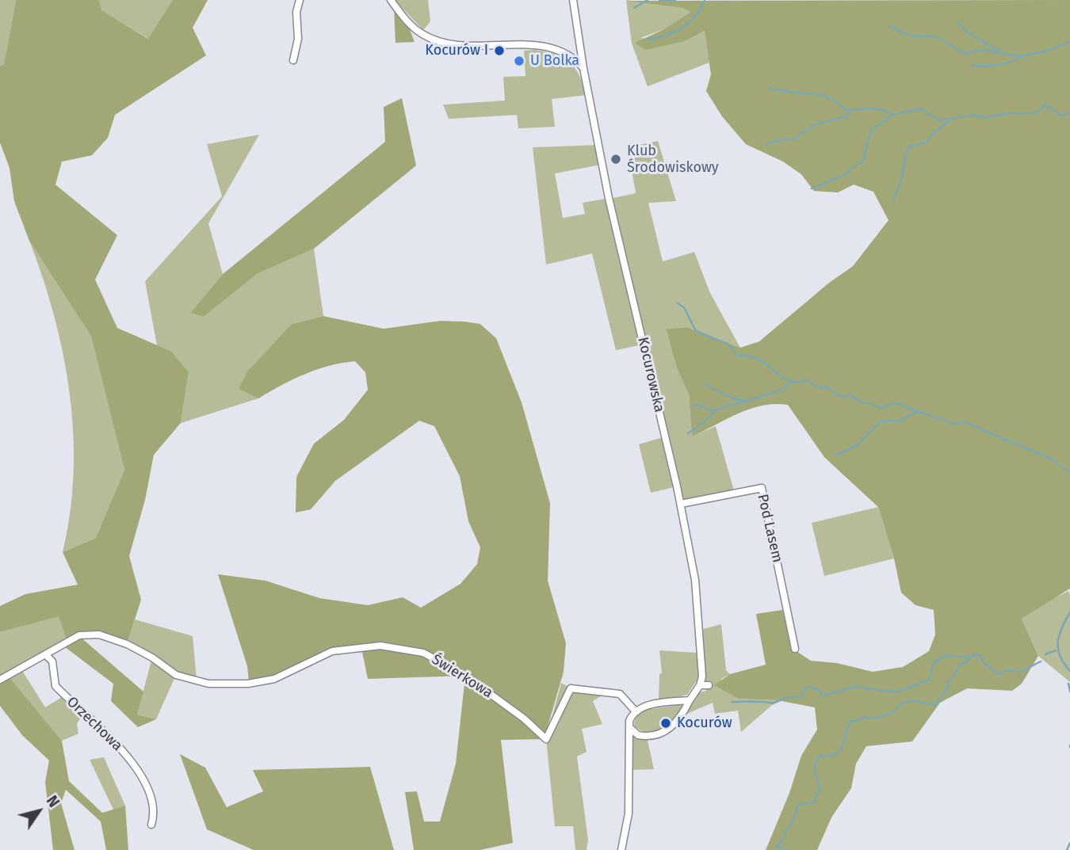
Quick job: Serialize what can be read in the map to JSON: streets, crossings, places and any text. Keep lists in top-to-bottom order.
{
  "streets": {
    "street": [
      "Kocurowska",
      "Pod Lasem",
      "Świerkowa",
      "Orzechowa"
    ]
  },
  "crossings": [
    ["Kocurowska", "Pod Lasem"],
    ["Świerkowa", "Orzechowa"]
  ],
  "places": [
    "Kocurów I",
    "U Bolka",
    "Klub Środowiskowy",
    "Kocurów"
  ],
  "north": "top right"
}
